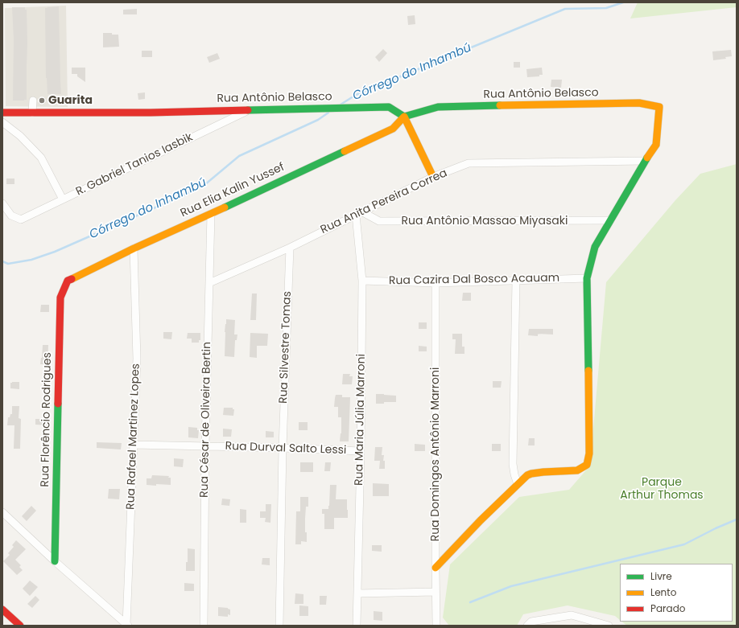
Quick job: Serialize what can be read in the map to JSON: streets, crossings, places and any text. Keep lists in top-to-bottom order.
{
  "streets": {
    "street": [
      "Rua Antônio Belasco",
      "R. Gabriel Tanios Iasbik",
      "Rua Elia Kalin Yussef",
      "Rua Anita Pereira Correa",
      "Rua Antônio Massao Miyasaki",
      "Rua Cazira Dal Bosco Acauam",
      "Rua Silvestre Tomas",
      "Rua Florêncio Rodrigues",
      "Rua César de Oliveira Bertin",
      "Rua Maria Júlia Marroni",
      "Rua Rafael Martinez Lopes",
      "Rua Durval Salto Lessi",
      "Rua Domingos Antônio Marroni"
    ]
  },
  "crossings": [
    ["Rua Antônio Belasco", "R. Gabriel Tanios Iasbik"],
    ["Rua Antônio Belasco", "Rua Elia Kalin Yussef"],
    ["Rua Antônio Belasco", "Rua Anita Pereira Correa"],
    ["Rua Elia Kalin Yussef", "Rua Florêncio Rodrigues"],
    ["Rua Elia Kalin Yussef", "Rua César de Oliveira Bertin"],
    ["Rua Elia Kalin Yussef", "Rua Rafael Martinez Lopes"],
    ["Rua Anita Pereira Correa", "Rua Antônio Massao Miyasaki"],
    ["Rua Anita Pereira Correa", "Rua Silvestre Tomas"],
    ["Rua Anita Pereira Correa", "Rua César de Oliveira Bertin"],
    ["Rua Anita Pereira Correa", "Rua Maria Júlia Marroni"],
    ["Rua Antônio Massao Miyasaki", "Rua Maria Júlia Marroni"],
    ["Rua Cazira Dal Bosco Acauam", "Rua Maria Júlia Marroni"],
    ["Rua Cazira Dal Bosco Acauam", "Rua Domingos Antônio Marroni"],
    ["Rua Silvestre Tomas", "Rua Durval Salto Lessi"],
    ["Rua César de Oliveira Bertin", "Rua Durval Salto Lessi"],
    ["Rua Maria Júlia Marroni", "Rua Durval Salto Lessi"],
    ["Rua Rafael Martinez Lopes", "Rua Durval Salto Lessi"]
  ],
  "water": ["Córrego do Inhambú"],
  "parks": ["Parque Arthur Thomas"],
  "places": ["Guarita"],
  "legend": ["Livre", "Lento", "Parado"]
}
